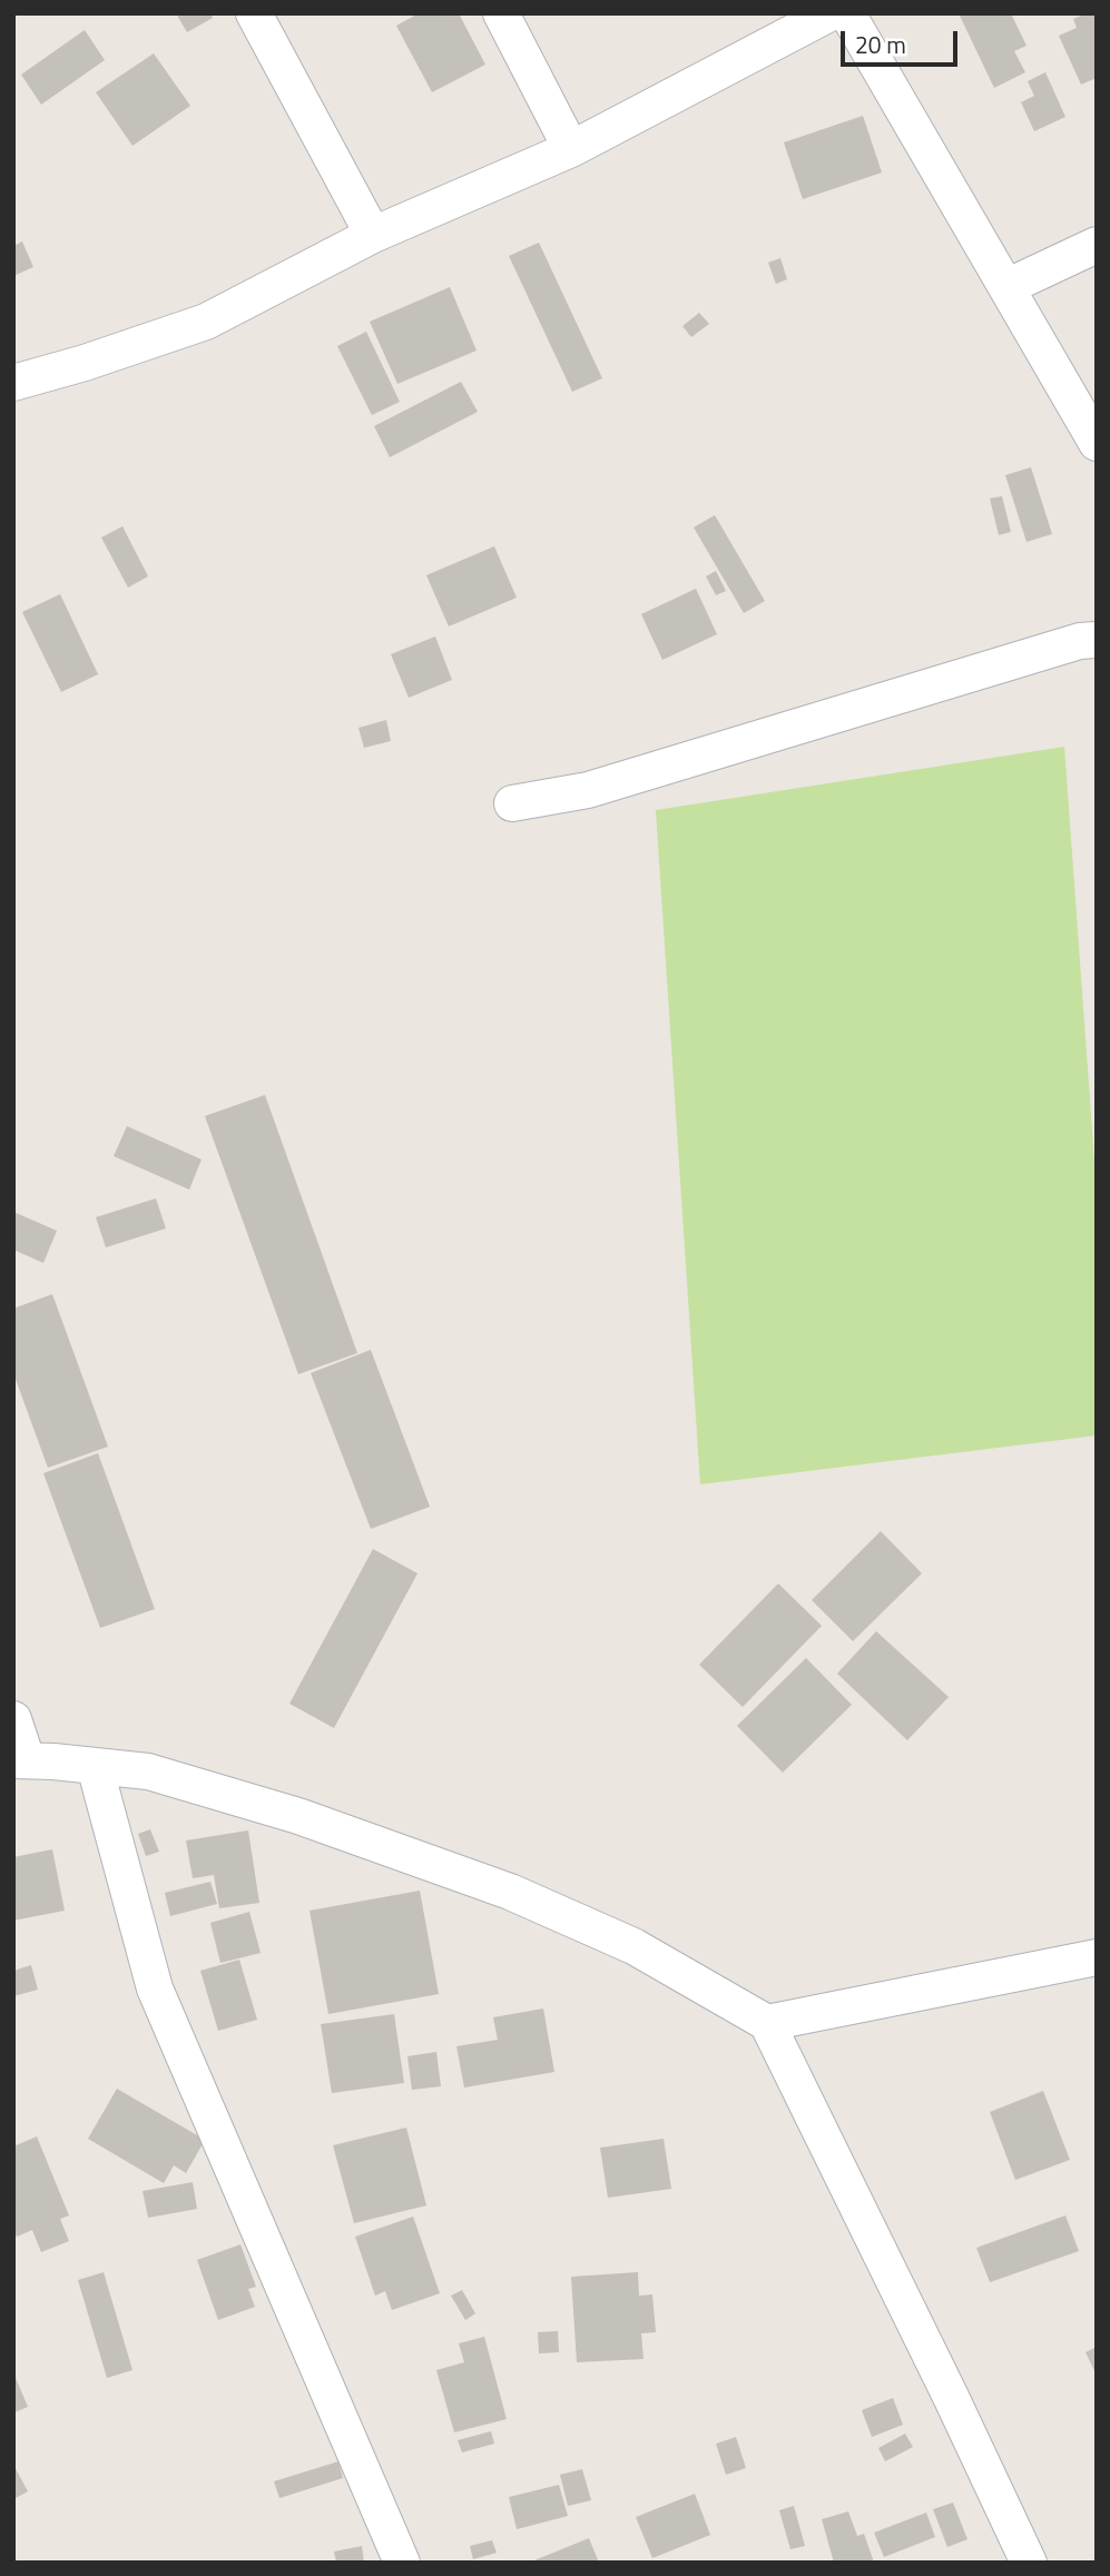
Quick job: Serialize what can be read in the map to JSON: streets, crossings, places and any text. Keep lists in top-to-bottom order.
{
  "scale_bar": "20 m"
}
